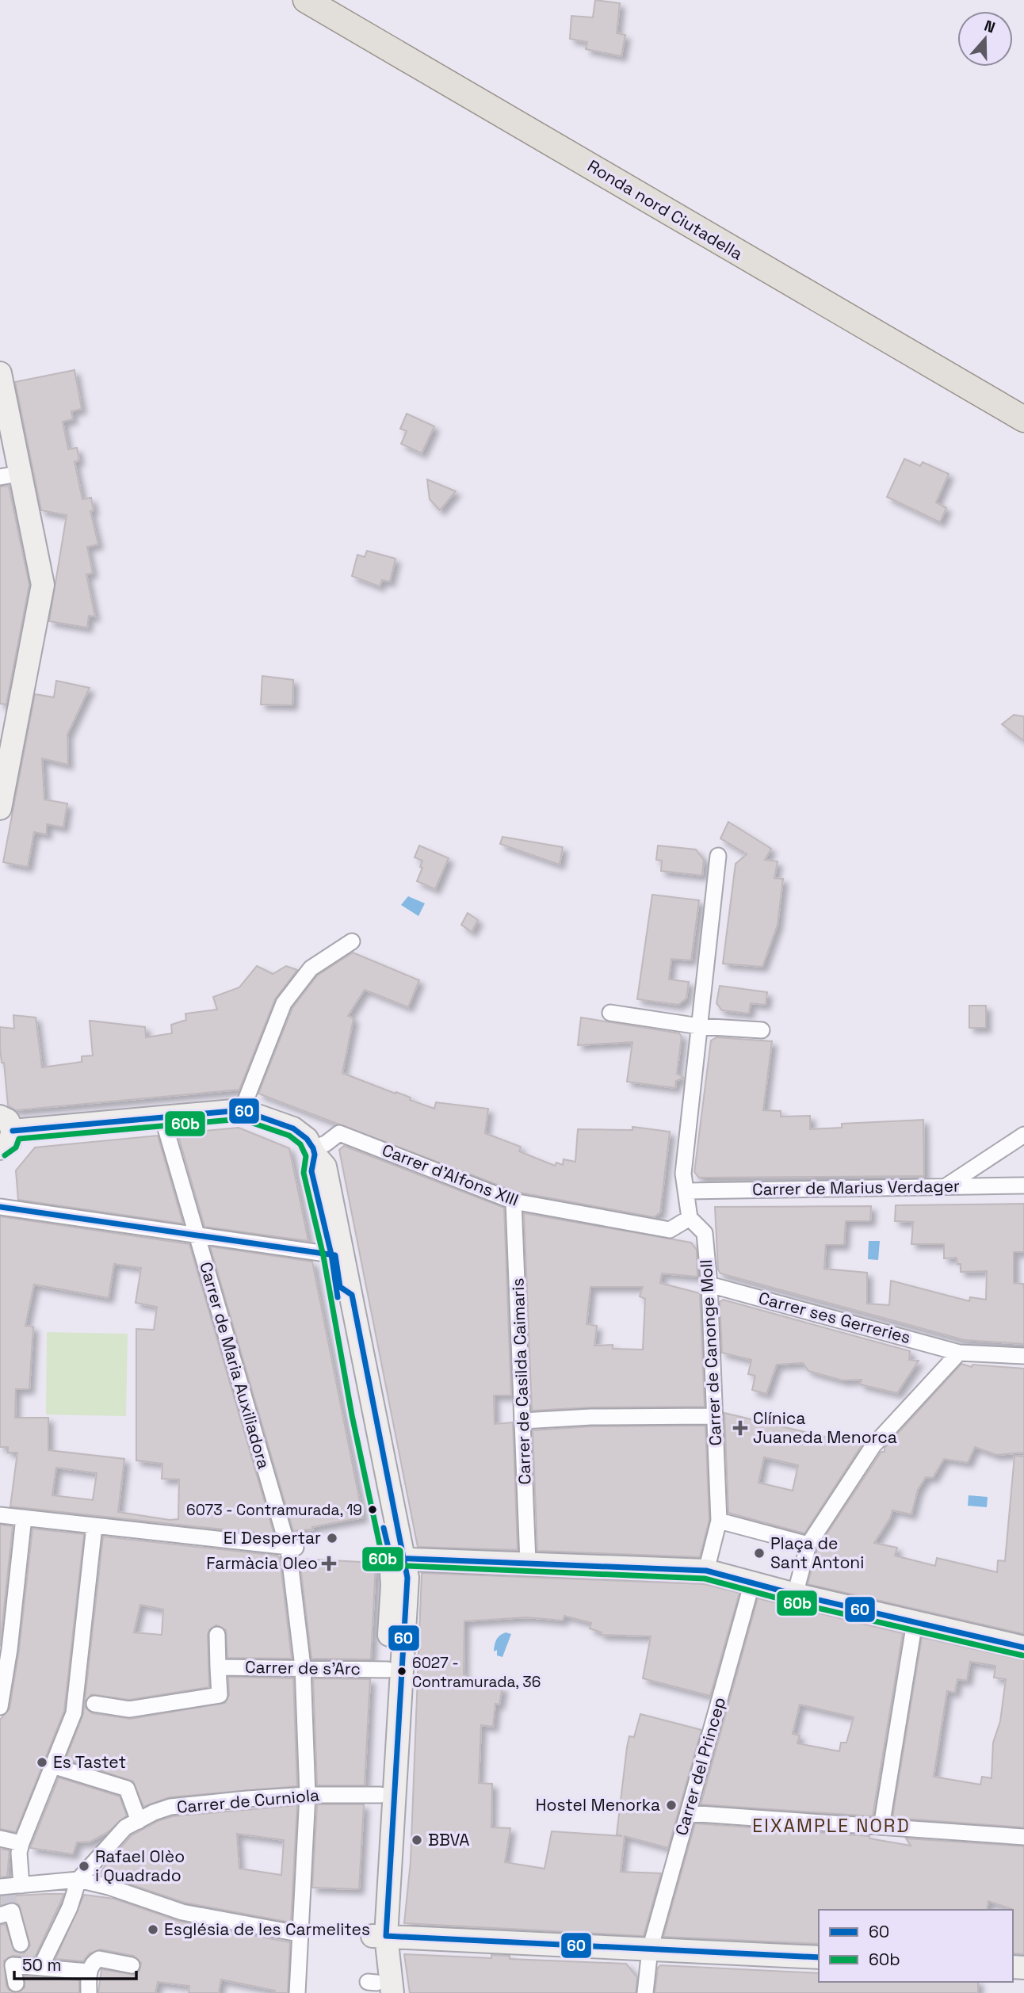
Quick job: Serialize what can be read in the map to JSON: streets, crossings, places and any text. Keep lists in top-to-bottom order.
{
  "streets": {
    "main road": ["Ronda nord Ciutadella"],
    "street": [
      "Carrer d'Alfons XIII",
      "Carrer de Marius Verdager",
      "Carrer ses Gerreries",
      "Carrer de Canonge Moll",
      "Carrer de Maria Auxiliadora",
      "Carrer de Casilda Caimaris",
      "Carrer de s'Arc",
      "Carrer del Princep",
      "Carrer de Curniola"
    ]
  },
  "crossings": [
    ["Carrer d'Alfons XIII", "Carrer de Canonge Moll"],
    ["Carrer d'Alfons XIII", "Carrer de Casilda Caimaris"],
    ["Carrer ses Gerreries", "Carrer de Canonge Moll"],
    ["Carrer de Maria Auxiliadora", "Carrer de s'Arc"],
    ["Carrer de Maria Auxiliadora", "Carrer de Curniola"]
  ],
  "districts": ["EIXAMPLE NORD"],
  "places": {
    "health": ["Clínica Juaneda Menorca", "Farmàcia Oleo"],
    "other": [
      "6073 - Contramurada, 19",
      "El Despertar",
      "Plaça de Sant Antoni",
      "6027 - Contramurada, 36",
      "Es Tastet",
      "Hostel Menorka",
      "BBVA",
      "Rafael Olèo i Quadrado",
      "Església de les Carmelites"
    ]
  },
  "lines": ["transit line 60", "transit line 60b"],
  "legend": ["60", "60b"],
  "scale_bar": "50 m",
  "north": "top"
}
